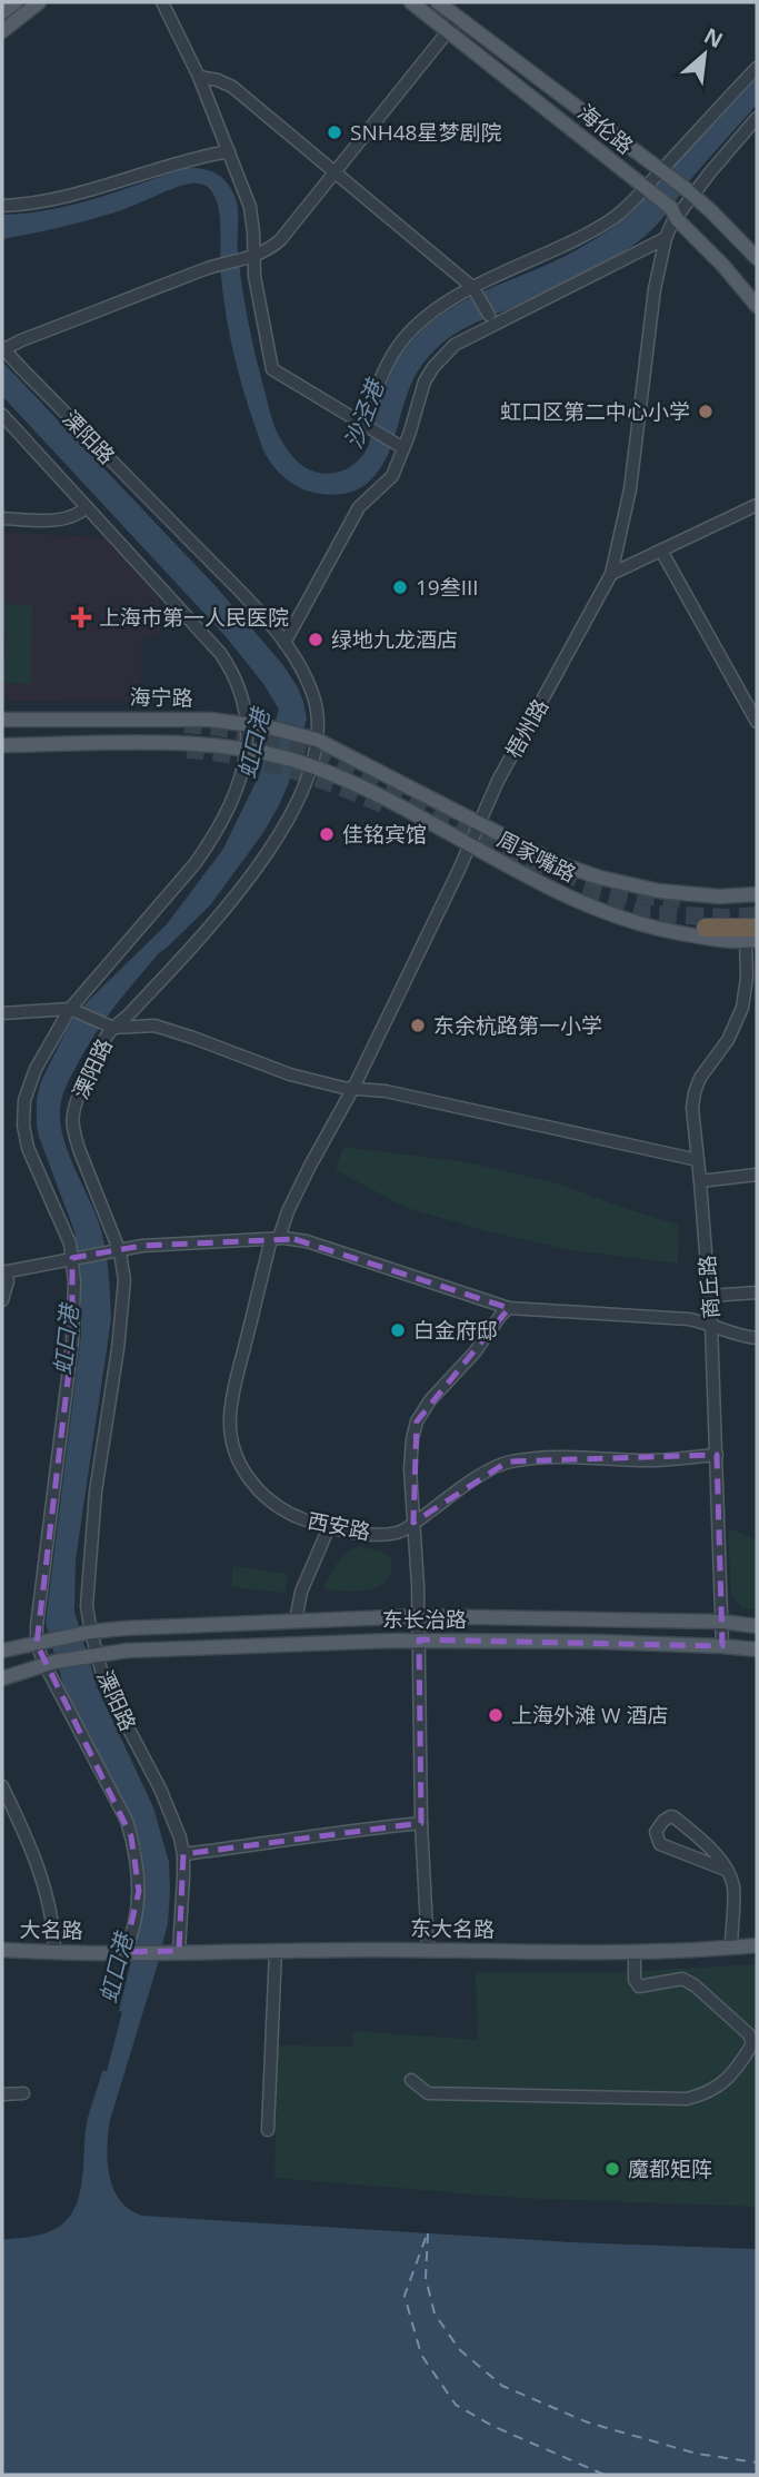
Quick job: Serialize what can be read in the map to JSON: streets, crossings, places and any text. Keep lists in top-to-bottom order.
{
  "streets": {
    "main road": [
      "海伦路",
      "海宁路",
      "周家嘴路",
      "东长治路",
      "东大名路",
      "大名路"
    ],
    "street": [
      "溧阳路",
      "梧州路",
      "商丘路",
      "西安路"
    ]
  },
  "crossings": [
    ["海伦路", "梧州路"],
    ["溧阳路", "海宁路"],
    ["溧阳路", "周家嘴路"],
    ["溧阳路", "东长治路"],
    ["溧阳路", "东大名路"],
    ["海宁路", "周家嘴路"],
    ["梧州路", "周家嘴路"],
    ["梧州路", "西安路"],
    ["周家嘴路", "商丘路"],
    ["商丘路", "西安路"],
    ["商丘路", "东长治路"],
    ["东大名路", "大名路"]
  ],
  "water": ["沙泾港", "虹口港"],
  "places": {
    "other": [
      "SNH48星梦剧院",
      "虹口区第二中心小学",
      "19叁III",
      "绿地九龙酒店",
      "佳铭宾馆",
      "东余杭路第一小学",
      "白金府邸",
      "上海外滩 W 酒店",
      "魔都矩阵"
    ],
    "health": ["上海市第一人民医院"]
  },
  "north": "top right"
}
